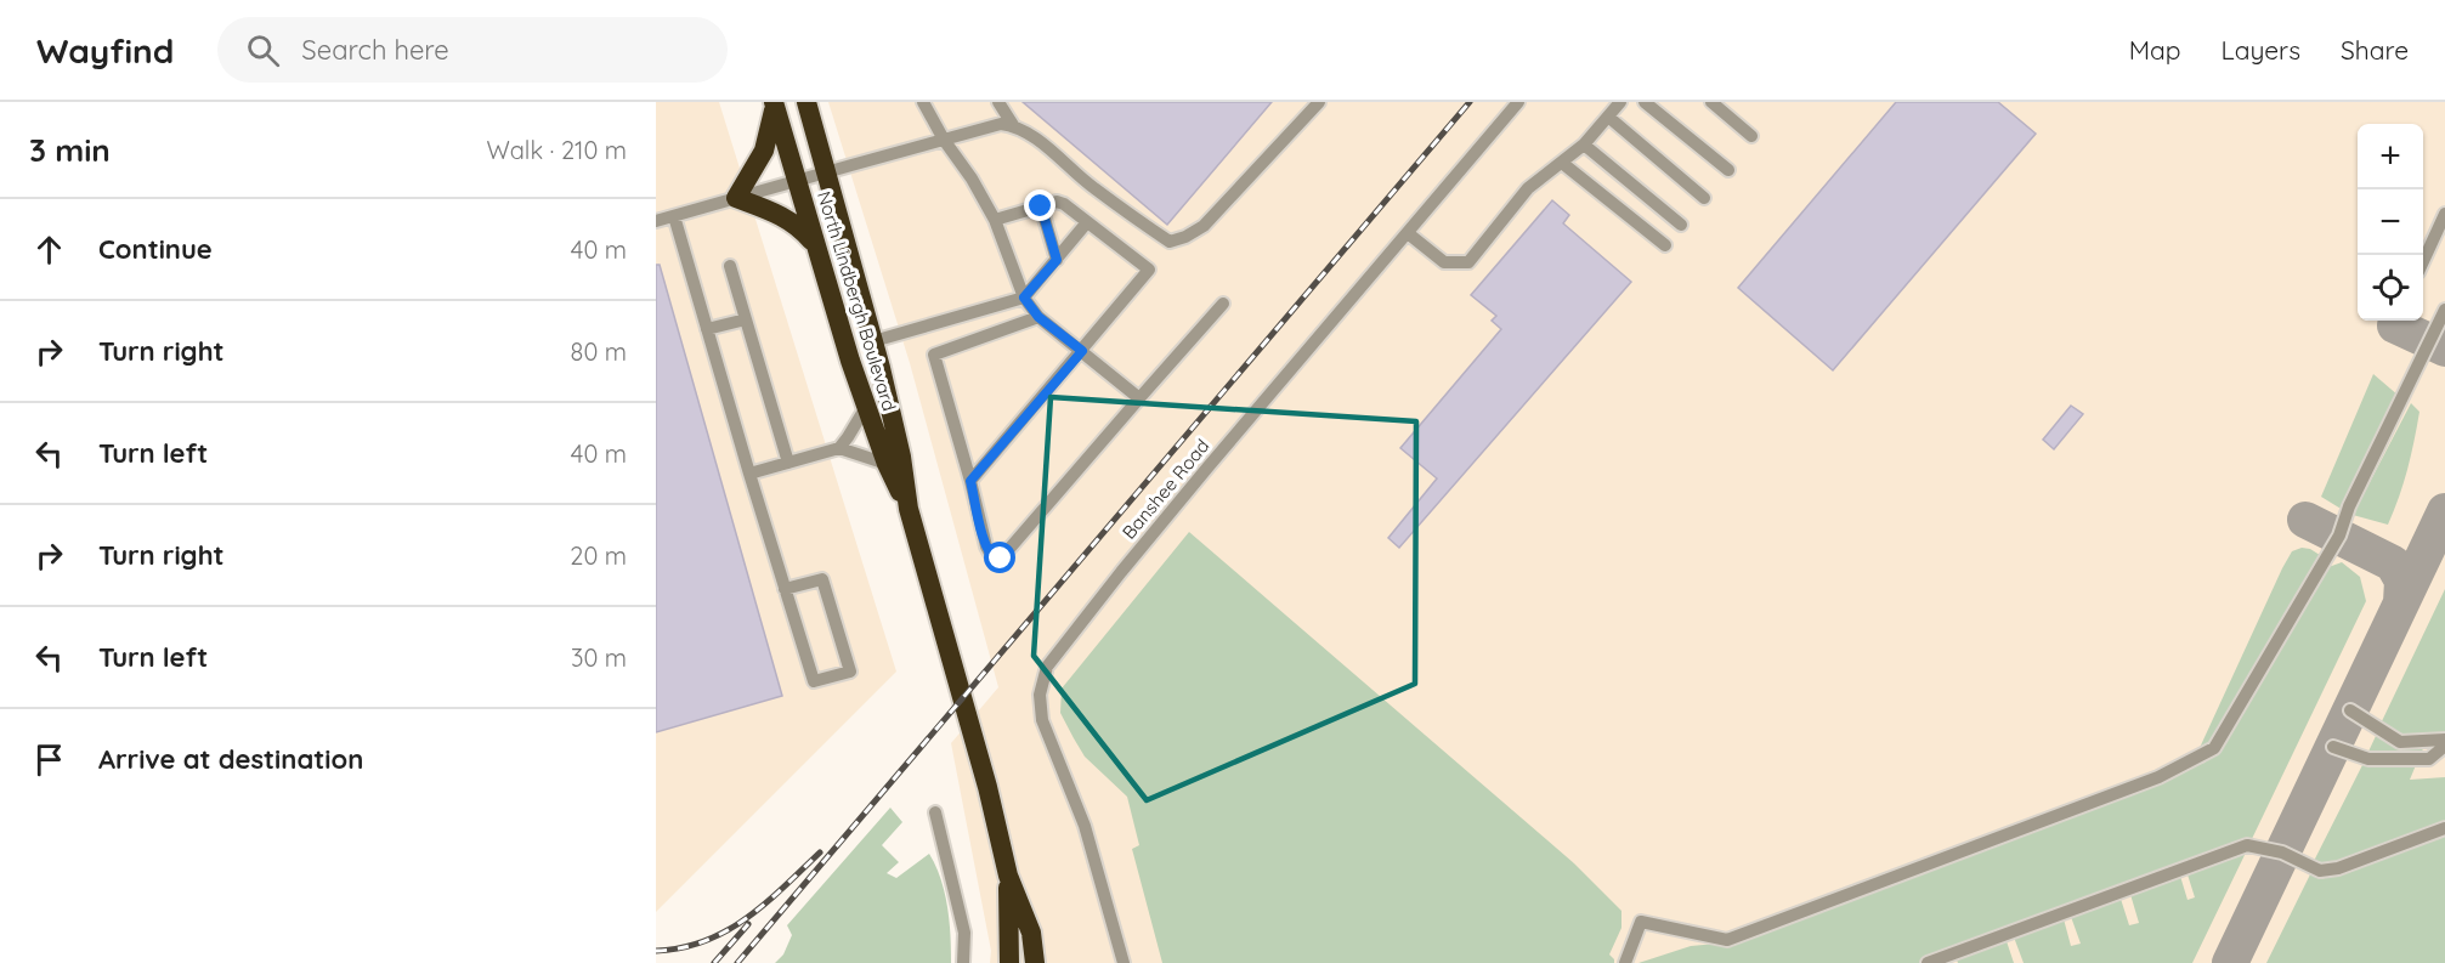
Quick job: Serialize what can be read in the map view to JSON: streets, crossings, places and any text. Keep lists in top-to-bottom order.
{
  "streets": {
    "highway": ["North Lindbergh Boulevard"],
    "street": ["Banshee Road"]
  },
  "page": {
    "header": "Wayfind",
    "search": "Search here",
    "nav": ["Map", "Layers", "Share"],
    "heading": ["3 min", "Walk · 210 m"],
    "map_buttons": ["+", "−"],
    "list": [
      ["Continue", "40 m"],
      ["Turn right", "80 m"],
      ["Turn left", "40 m"],
      ["Turn right", "20 m"],
      ["Turn left", "30 m"],
      "Arrive at destination"
    ]
  }
}
